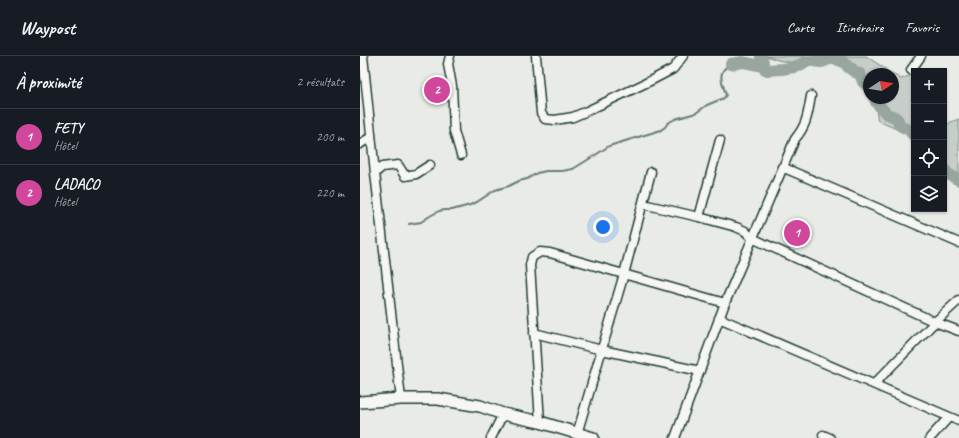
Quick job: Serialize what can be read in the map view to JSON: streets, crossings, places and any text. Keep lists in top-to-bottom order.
{
  "north": "right",
  "page": {
    "header": "Waypost",
    "nav": ["Carte", "Itinéraire", "Favoris"],
    "heading": ["À proximité", "2 résultats"],
    "map_buttons": ["+", "−"],
    "pins": ["2", "1"],
    "list": [
      {
        "mark": "1",
        "name": "FETY",
        "note": "Hôtel",
        "value": "200 m"
      },
      {
        "mark": "2",
        "name": "LADACO",
        "note": "Hôtel",
        "value": "220 m"
      }
    ]
  }
}
